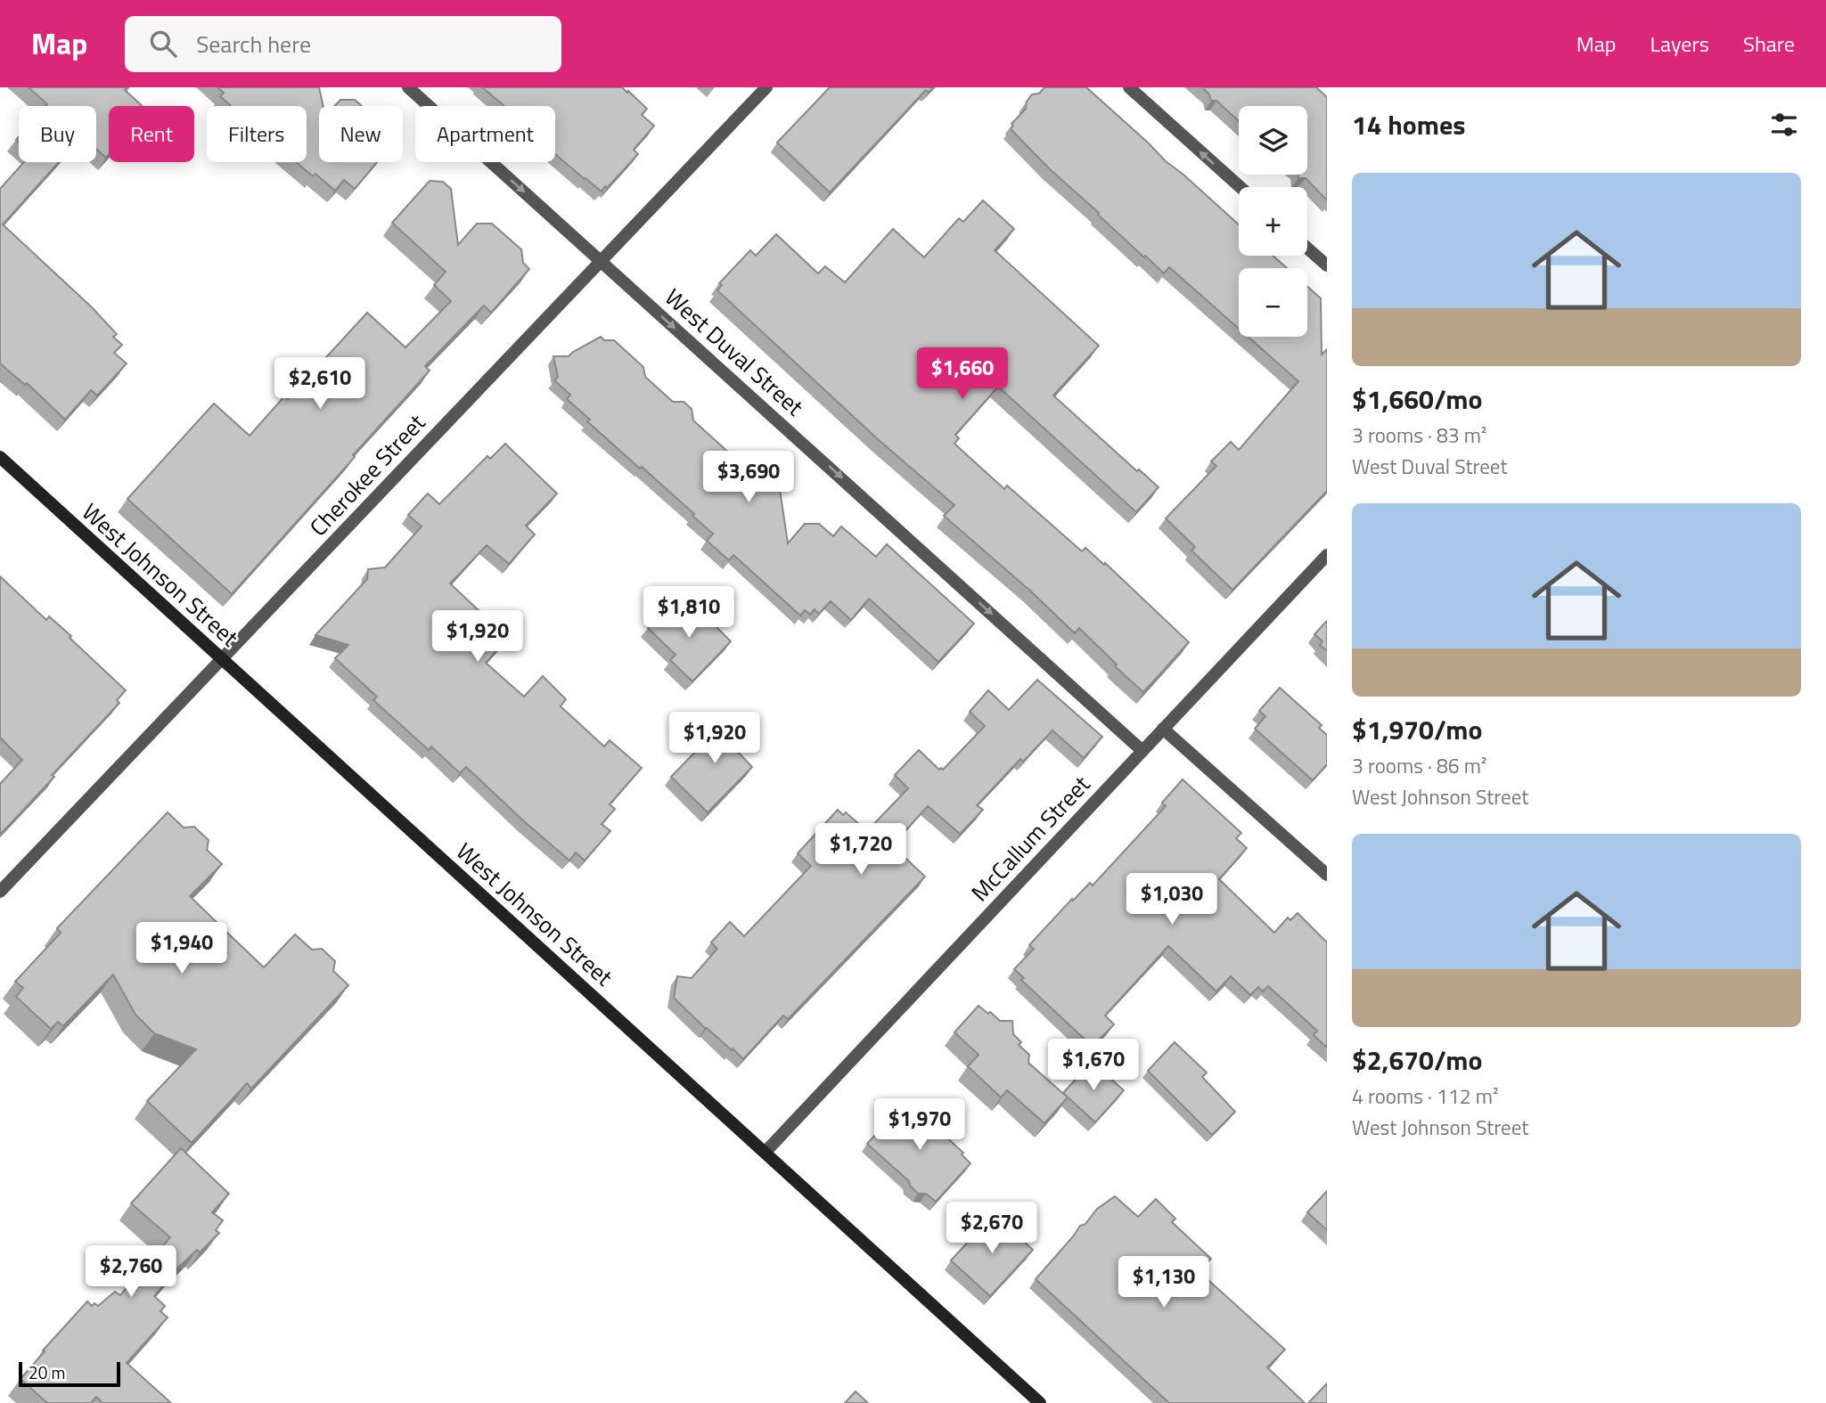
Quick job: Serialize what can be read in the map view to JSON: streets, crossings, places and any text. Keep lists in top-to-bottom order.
{
  "streets": {
    "street": [
      "West Duval Street",
      "Cherokee Street",
      "West Johnson Street",
      "McCallum Street"
    ]
  },
  "crossings": [
    ["West Duval Street", "Cherokee Street"],
    ["West Duval Street", "McCallum Street"],
    ["Cherokee Street", "West Johnson Street"],
    ["West Johnson Street", "McCallum Street"]
  ],
  "one_way": ["West Duval Street"],
  "scale_bar": "20 m",
  "page": {
    "header": "Map",
    "search": "Search here",
    "nav": ["Map", "Layers", "Share"],
    "heading": "14 homes",
    "map_buttons": ["+", "−"],
    "chip": [
      "Buy",
      "Rent",
      "Filters",
      "New",
      "Apartment"
    ],
    "list": [
      {
        "name": "$1,660/mo",
        "note": "3 rooms · 83 m² · West Duval Street"
      },
      {
        "name": "$1,970/mo",
        "note": "3 rooms · 86 m² · West Johnson Street"
      },
      {
        "name": "$2,670/mo",
        "note": "4 rooms · 112 m² · West Johnson Street"
      }
    ],
    "price": [
      "$1,660",
      "$2,610",
      "$3,690",
      "$1,810",
      "$1,920",
      "$1,920",
      "$1,720",
      "$1,030",
      "$1,940",
      "$1,670",
      "$1,970",
      "$2,670",
      "$2,760",
      "$1,130"
    ],
    "scale": "20 m"
  }
}
